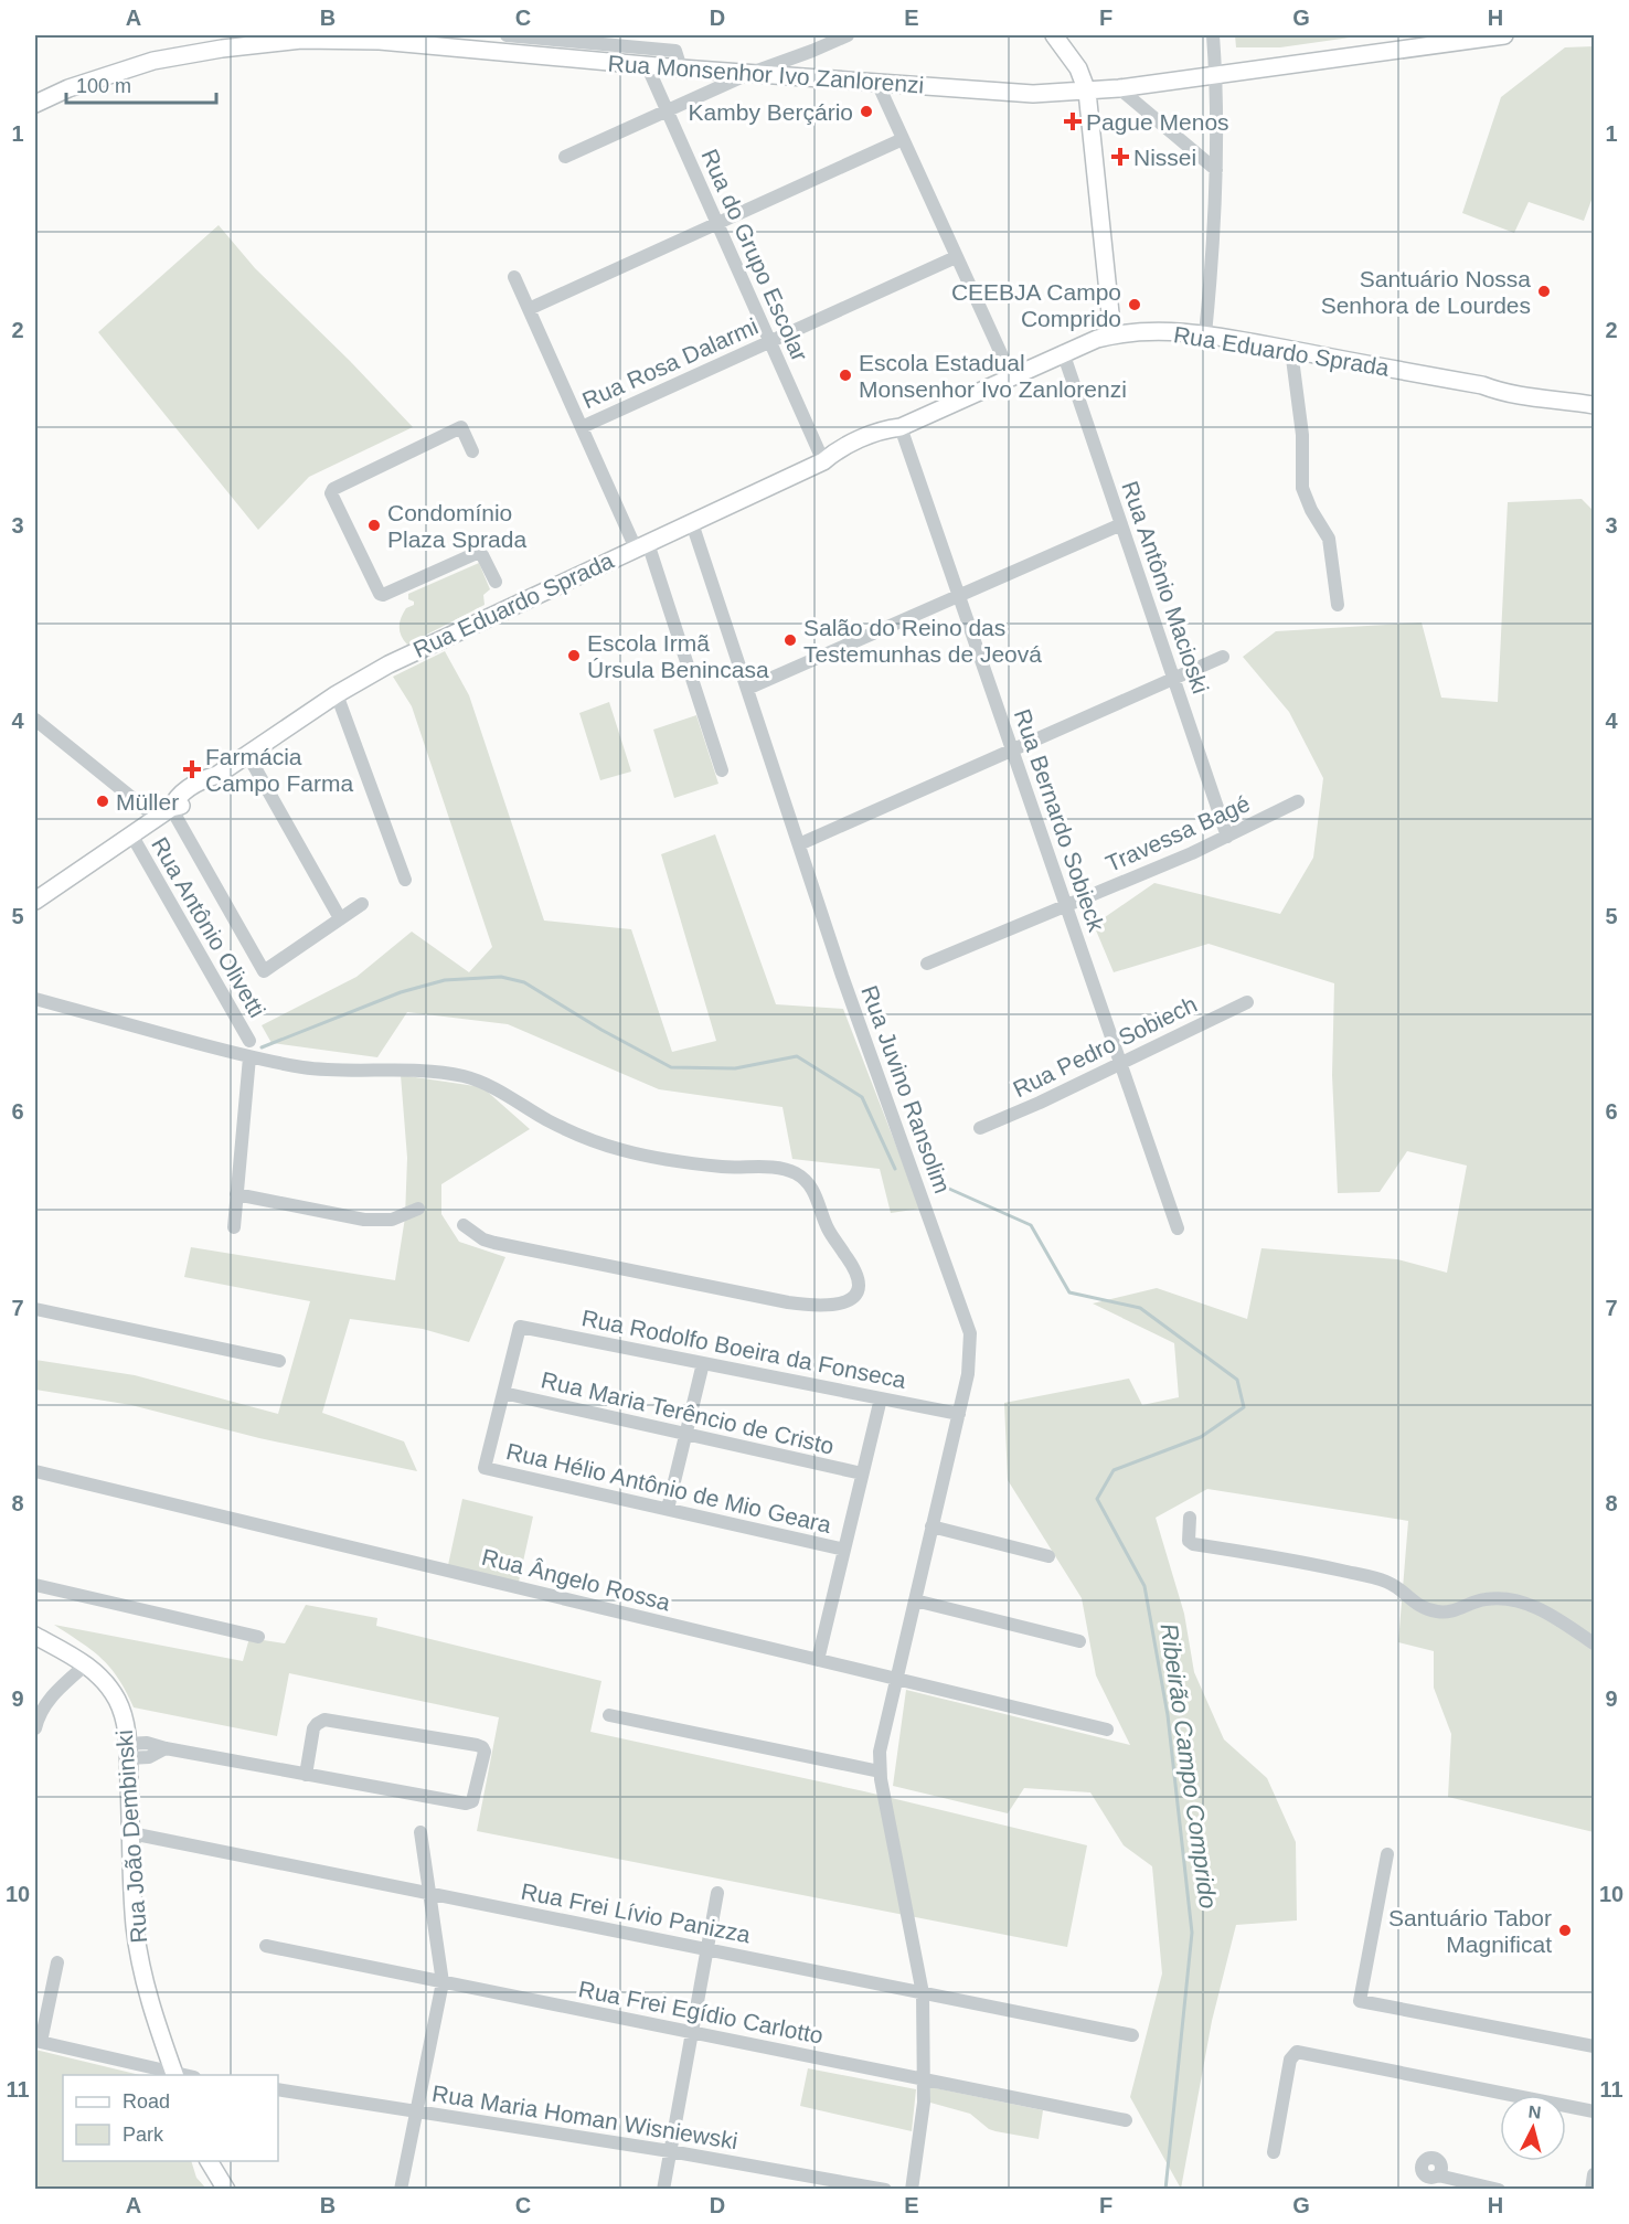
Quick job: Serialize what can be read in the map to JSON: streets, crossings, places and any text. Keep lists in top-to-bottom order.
{
  "streets": {
    "main road": ["Rua Monsenhor Ivo Zanlorenzi", "Rua Eduardo Sprada", "Rua João Dembinski"],
    "street": [
      "Rua do Grupo Escolar",
      "Rua Rosa Dalarmi",
      "Rua Antônio Macioski",
      "Rua Bernardo Sobieck",
      "Travessa Bagé",
      "Rua Antônio Olivetti",
      "Rua Pedro Sobiech",
      "Rua Juvino Ransolim",
      "Rua Rodolfo Boeira da Fonseca",
      "Rua Maria Terêncio de Cristo",
      "Rua Hélio Antônio de Mio Geara",
      "Rua Ângelo Rossa",
      "Rua Frei Lívio Panizza",
      "Rua Frei Egídio Carlotto",
      "Rua Maria Homan Wisniewski"
    ]
  },
  "crossings": [
    ["Rua Monsenhor Ivo Zanlorenzi", "Rua do Grupo Escolar"],
    ["Rua do Grupo Escolar", "Rua Eduardo Sprada"],
    ["Rua do Grupo Escolar", "Rua Rosa Dalarmi"],
    ["Rua Eduardo Sprada", "Rua Antônio Macioski"],
    ["Rua Eduardo Sprada", "Rua Bernardo Sobieck"],
    ["Rua Eduardo Sprada", "Rua Antônio Olivetti"],
    ["Rua Eduardo Sprada", "Rua Juvino Ransolim"],
    ["Rua Antônio Macioski", "Travessa Bagé"],
    ["Rua Bernardo Sobieck", "Travessa Bagé"],
    ["Rua Bernardo Sobieck", "Rua Pedro Sobiech"],
    ["Rua Juvino Ransolim", "Rua Rodolfo Boeira da Fonseca"],
    ["Rua Juvino Ransolim", "Rua Ângelo Rossa"],
    ["Rua Juvino Ransolim", "Rua Frei Lívio Panizza"],
    ["Rua Juvino Ransolim", "Rua Frei Egídio Carlotto"],
    ["Rua Rodolfo Boeira da Fonseca", "Rua Maria Terêncio de Cristo"],
    ["Rua Rodolfo Boeira da Fonseca", "Rua Hélio Antônio de Mio Geara"],
    ["Rua Maria Terêncio de Cristo", "Rua Hélio Antônio de Mio Geara"],
    ["Rua João Dembinski", "Rua Frei Lívio Panizza"]
  ],
  "water": ["Ribeirão Campo Comprido"],
  "places": {
    "other": [
      "Kamby Berçário",
      "Santuário Nossa Senhora de Lourdes",
      "CEEBJA Campo Comprido",
      "Escola Estadual Monsenhor Ivo Zanlorenzi",
      "Condomínio Plaza Sprada",
      "Salão do Reino das Testemunhas de Jeová",
      "Escola Irmã Úrsula Benincasa",
      "Müller",
      "Santuário Tabor Magnificat"
    ],
    "health": ["Pague Menos", "Nissei", "Farmácia Campo Farma"]
  },
  "legend": ["Road", "Park"],
  "scale_bar": "100 m",
  "north": "top",
  "grid": {
    "columns": [
      "A",
      "B",
      "C",
      "D",
      "E",
      "F",
      "G",
      "H"
    ],
    "rows": [
      "1",
      "2",
      "3",
      "4",
      "5",
      "6",
      "7",
      "8",
      "9",
      "10",
      "11"
    ]
  }
}
